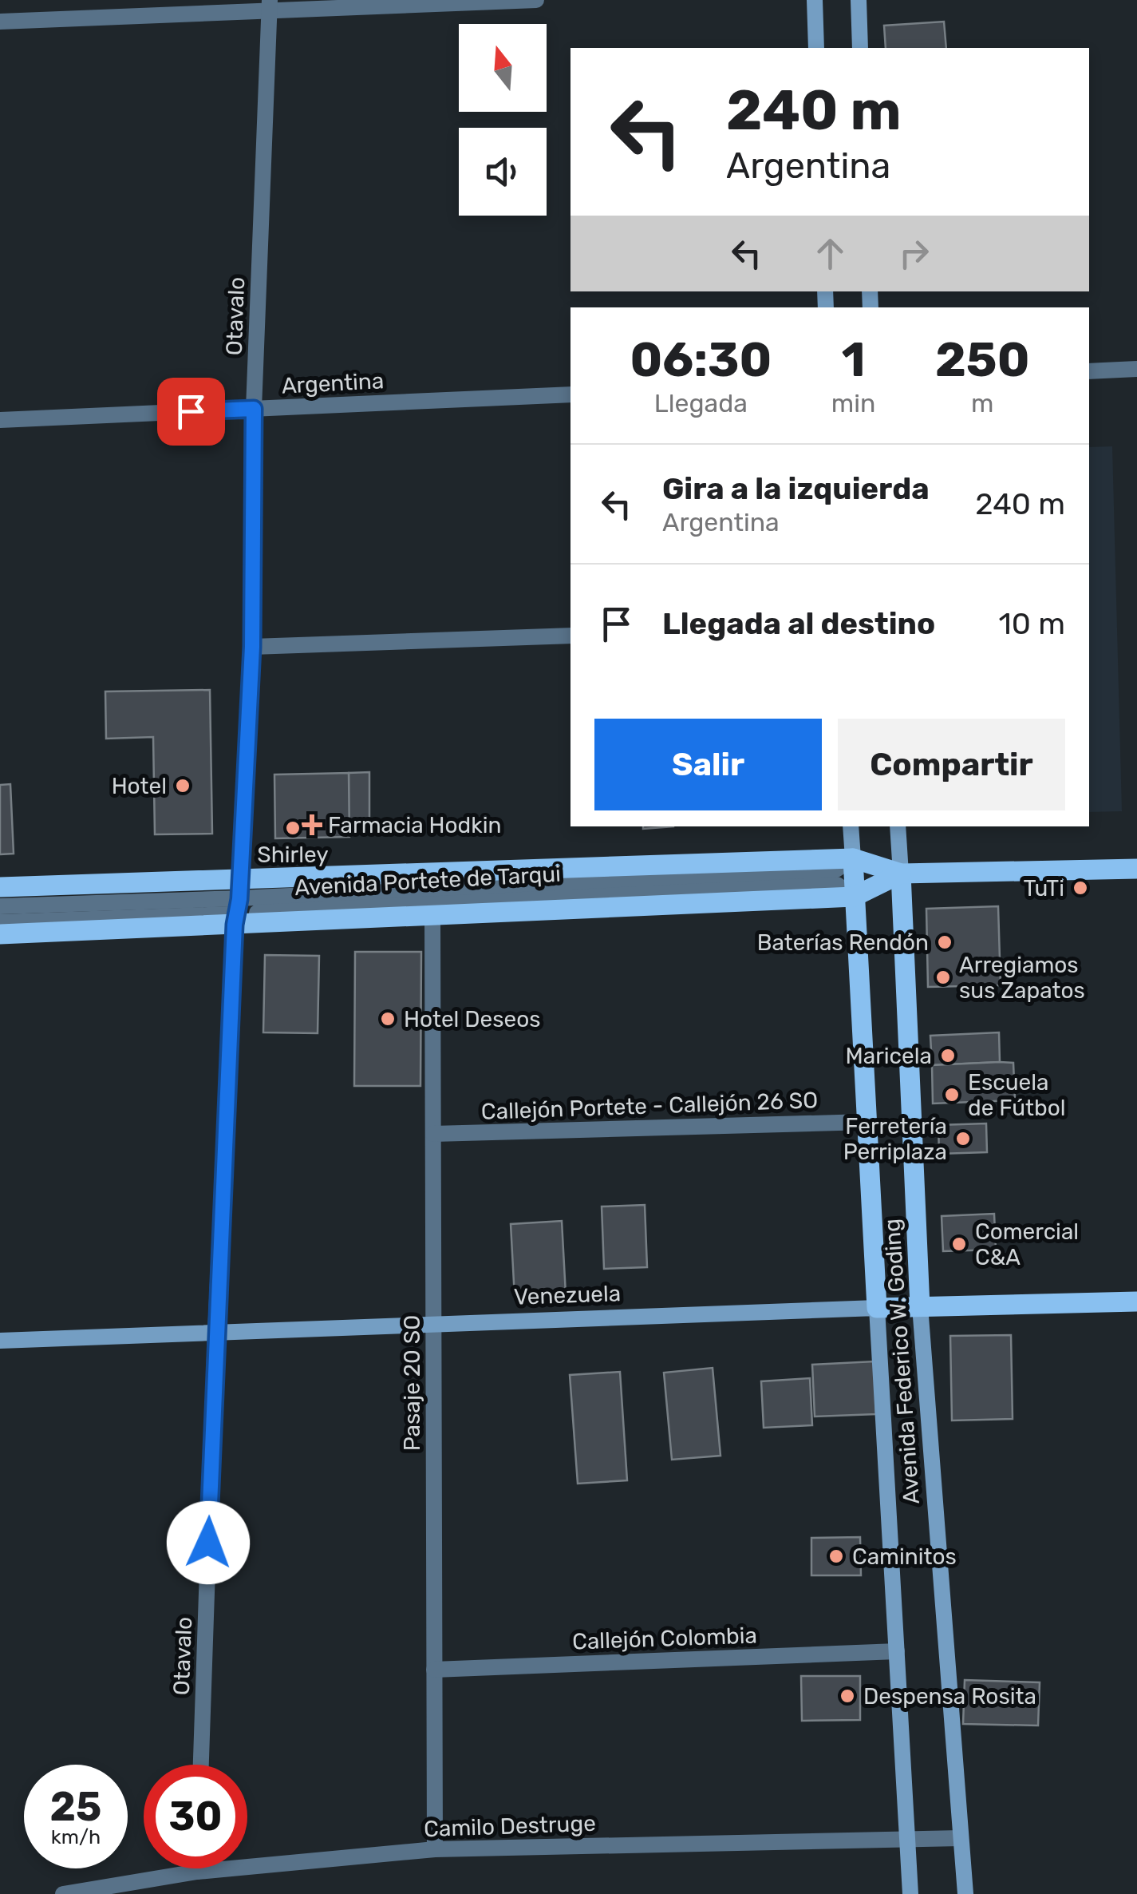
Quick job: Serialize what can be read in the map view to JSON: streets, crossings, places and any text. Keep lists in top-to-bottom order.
{
  "streets": {
    "main road": ["Avenida Portete de Tarqui", "Venezuela", "Avenida Federico W. Goding"],
    "street": [
      "Otavalo",
      "Argentina",
      "Callejón Portete - Callejón 26 SO",
      "Pasaje 20 SO",
      "Callejón Colombia",
      "Camilo Destruge"
    ]
  },
  "crossings": [
    ["Otavalo", "Argentina"],
    ["Otavalo", "Avenida Portete de Tarqui"],
    ["Otavalo", "Venezuela"],
    ["Avenida Portete de Tarqui", "Avenida Federico W. Goding"],
    ["Avenida Portete de Tarqui", "Pasaje 20 SO"],
    ["Callejón Portete - Callejón 26 SO", "Avenida Federico W. Goding"],
    ["Callejón Portete - Callejón 26 SO", "Pasaje 20 SO"],
    ["Venezuela", "Avenida Federico W. Goding"],
    ["Venezuela", "Pasaje 20 SO"],
    ["Avenida Federico W. Goding", "Callejón Colombia"],
    ["Avenida Federico W. Goding", "Camilo Destruge"],
    ["Pasaje 20 SO", "Callejón Colombia"],
    ["Pasaje 20 SO", "Camilo Destruge"]
  ],
  "places": {
    "other": [
      "Hotel",
      "Shirley",
      "TuTi",
      "Baterías Rendón",
      "Arregiamos sus Zapatos",
      "Hotel Deseos",
      "Maricela",
      "Escuela de Fútbol",
      "Ferretería Perriplaza",
      "Comercial C&A",
      "Caminitos",
      "Despensa Rosita"
    ],
    "health": ["Farmacia Hodkin"]
  },
  "north": "top",
  "page": {
    "turn": ["240 m", "Argentina"],
    "eta": [
      "06:30",
      "Llegada",
      "1",
      "min",
      "250",
      "m"
    ],
    "list": [
      {
        "name": "Gira a la izquierda",
        "note": "Argentina",
        "value": "240 m"
      },
      {
        "name": "Llegada al destino",
        "value": "10 m"
      }
    ],
    "buttons": ["Salir", "Compartir"],
    "speed": "25 km/h",
    "limit": "30"
  }
}
